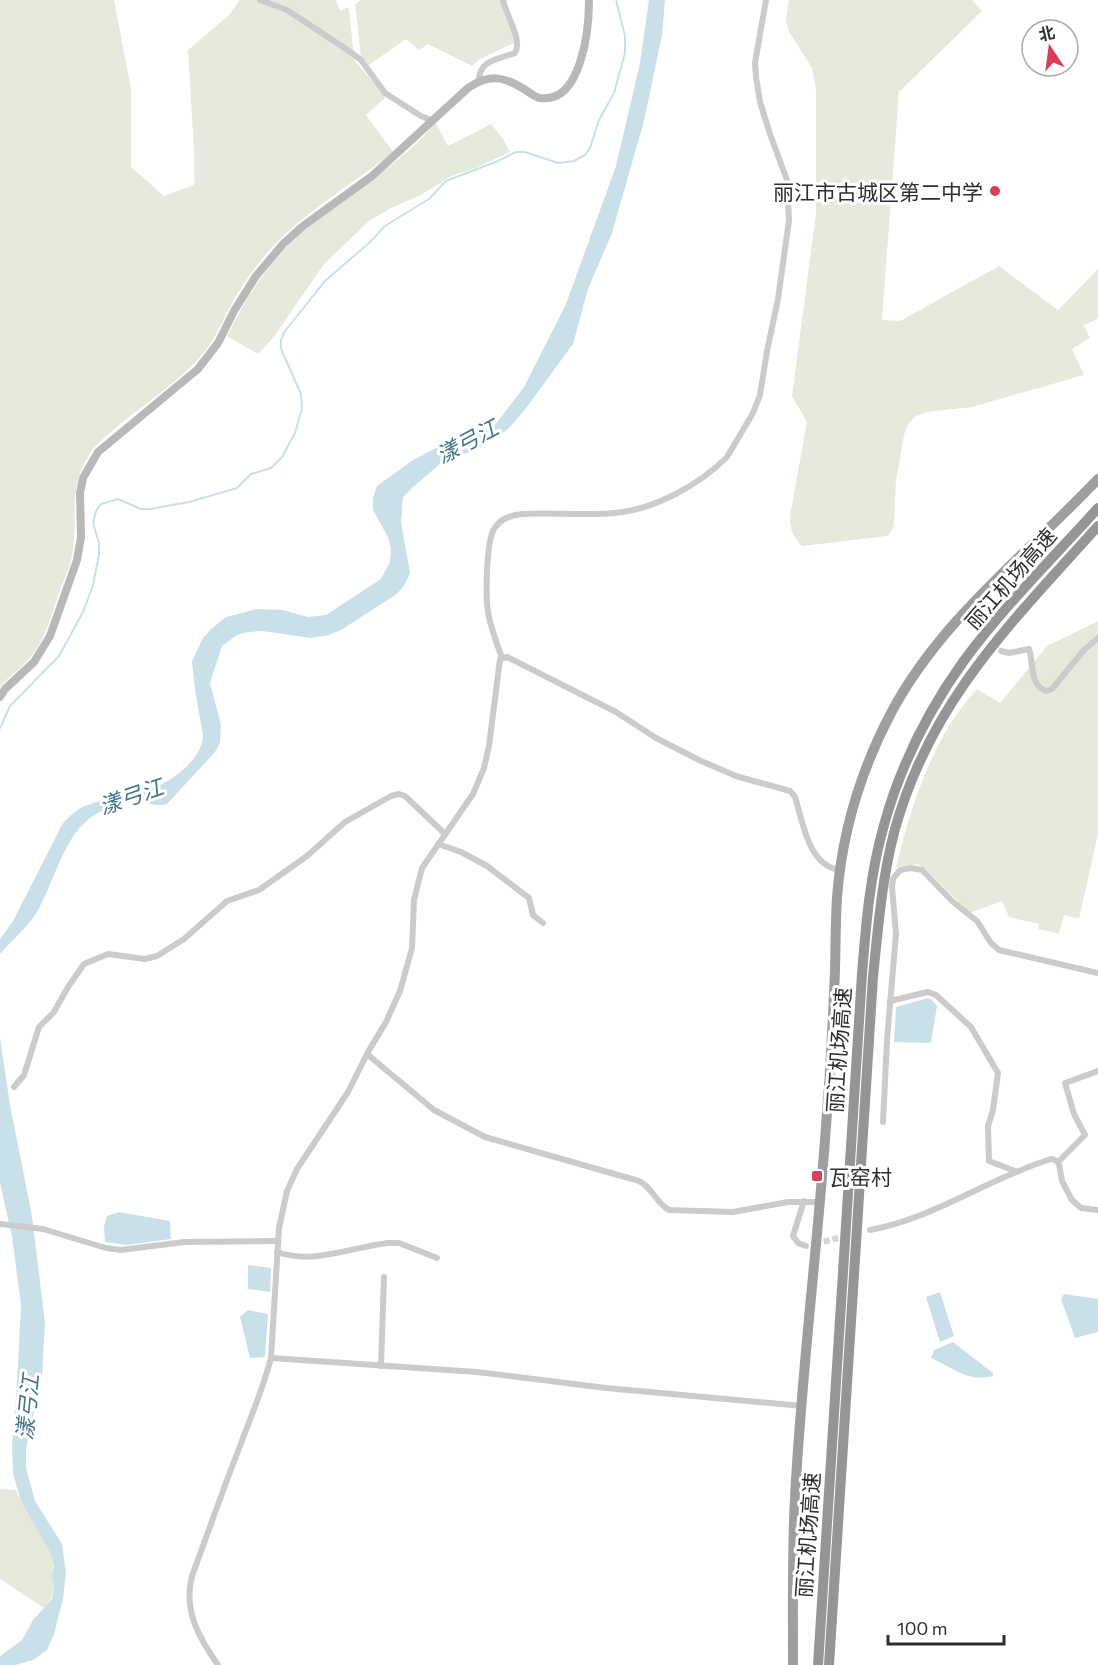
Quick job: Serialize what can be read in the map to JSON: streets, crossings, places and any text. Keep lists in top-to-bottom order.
{
  "streets": {
    "highway": ["丽江机场高速"]
  },
  "water": ["漾弓江"],
  "places": {
    "other": ["丽江市古城区第二中学"],
    "transit": ["瓦窑村"]
  },
  "scale_bar": "100 m",
  "north": "top"
}
